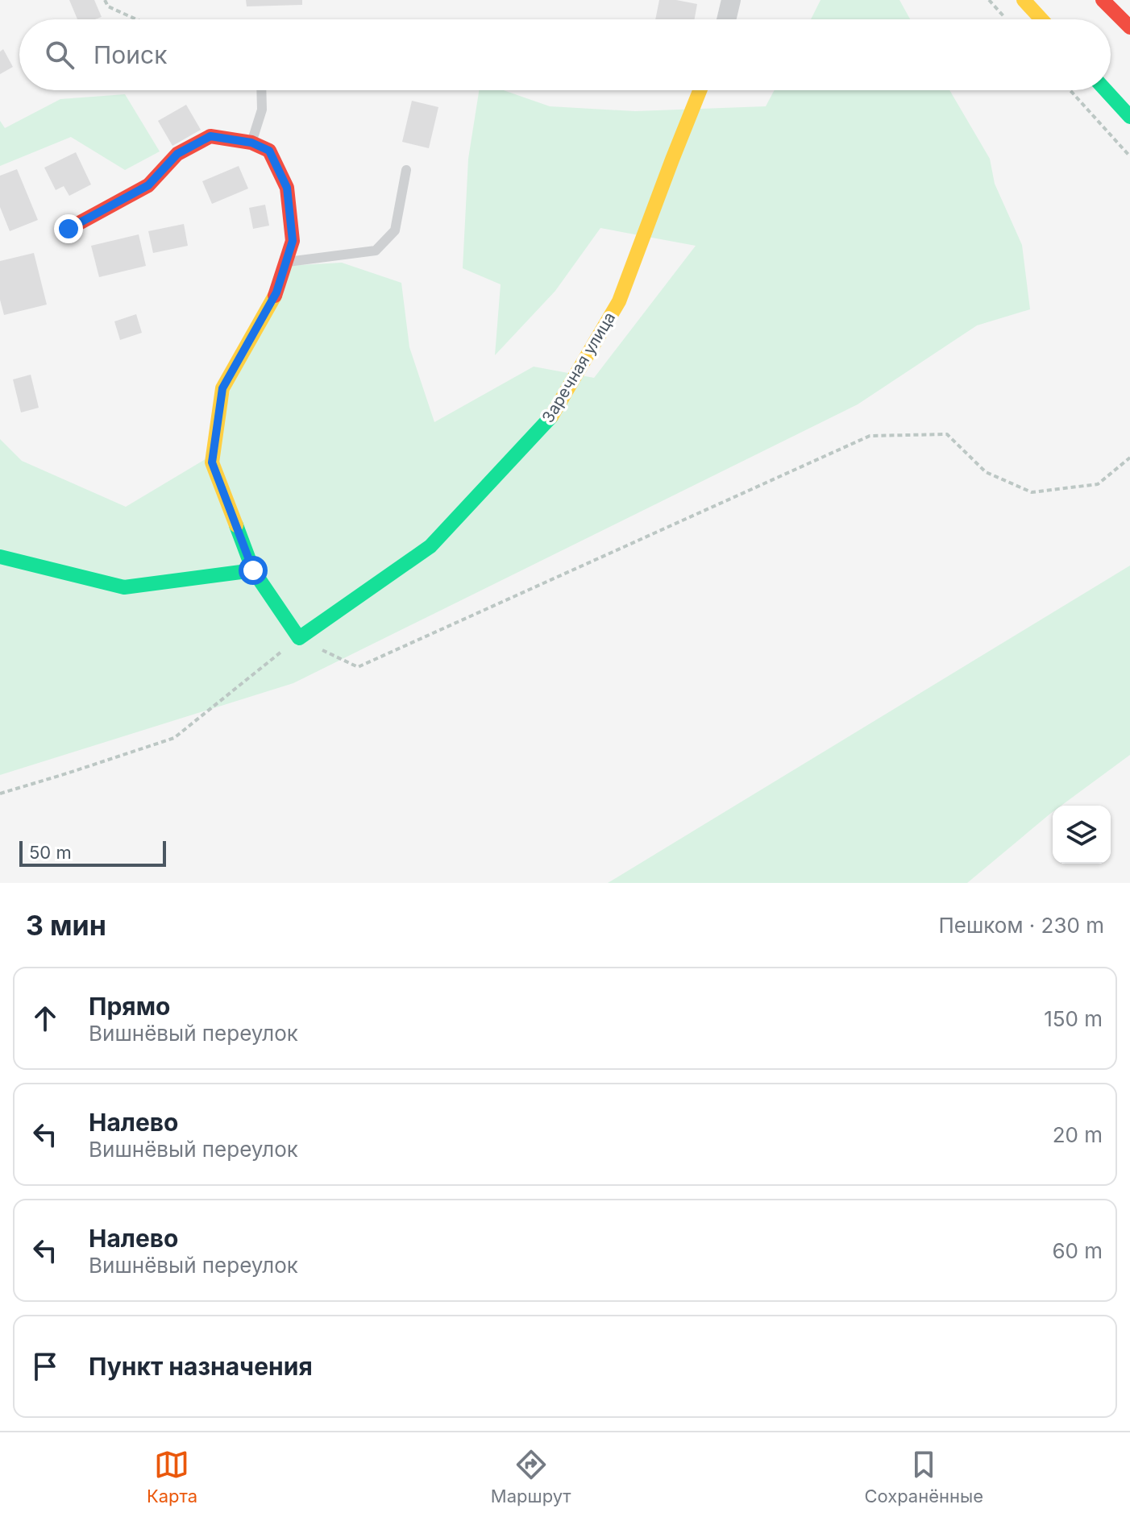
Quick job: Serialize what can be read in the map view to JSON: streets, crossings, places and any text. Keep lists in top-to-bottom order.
{
  "streets": {
    "street": ["Заречная улица"]
  },
  "scale_bar": "50 m",
  "page": {
    "search": "Поиск",
    "scale": "50 m",
    "heading": ["3 мин", "Пешком · 230 m"],
    "list": [
      ["Прямо", "Вишнёвый переулок", "150 m"],
      ["Налево", "Вишнёвый переулок", "20 m"],
      ["Налево", "Вишнёвый переулок", "60 m"],
      "Пункт назначения"
    ],
    "nav": ["Карта", "Маршрут", "Сохранённые"]
  }
}
